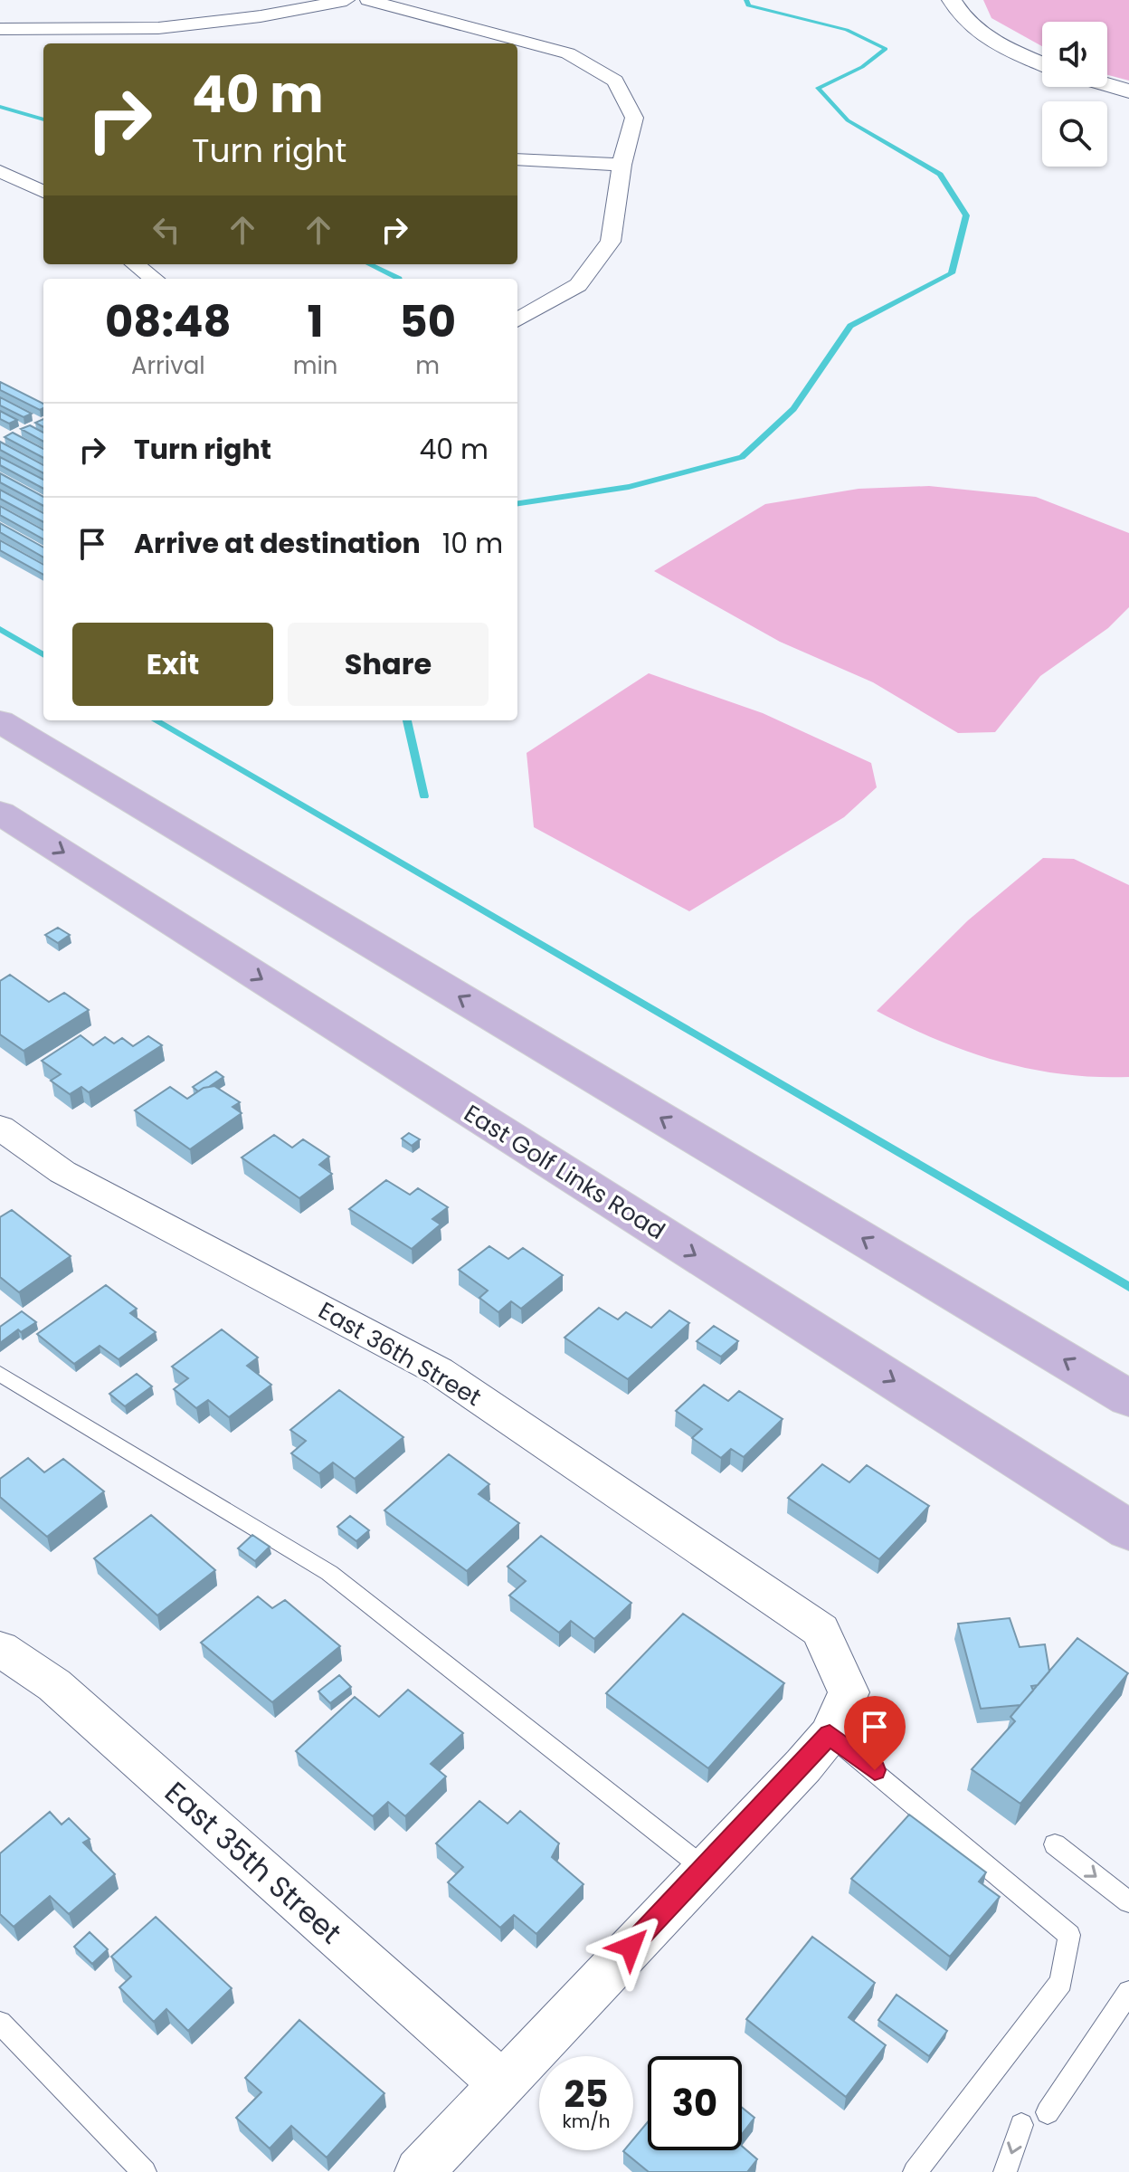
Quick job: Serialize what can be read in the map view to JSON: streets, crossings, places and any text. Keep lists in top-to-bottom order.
{
  "streets": {
    "main road": ["East Golf Links Road"],
    "street": ["East 36th Street", "East 35th Street"]
  },
  "page": {
    "turn": ["40 m", "Turn right"],
    "eta": [
      "08:48",
      "Arrival",
      "1",
      "min",
      "50",
      "m"
    ],
    "list": [
      {
        "name": "Turn right",
        "value": "40 m"
      },
      {
        "name": "Arrive at destination",
        "value": "10 m"
      }
    ],
    "buttons": ["Exit", "Share"],
    "speed": "25 km/h",
    "limit": "30"
  }
}
